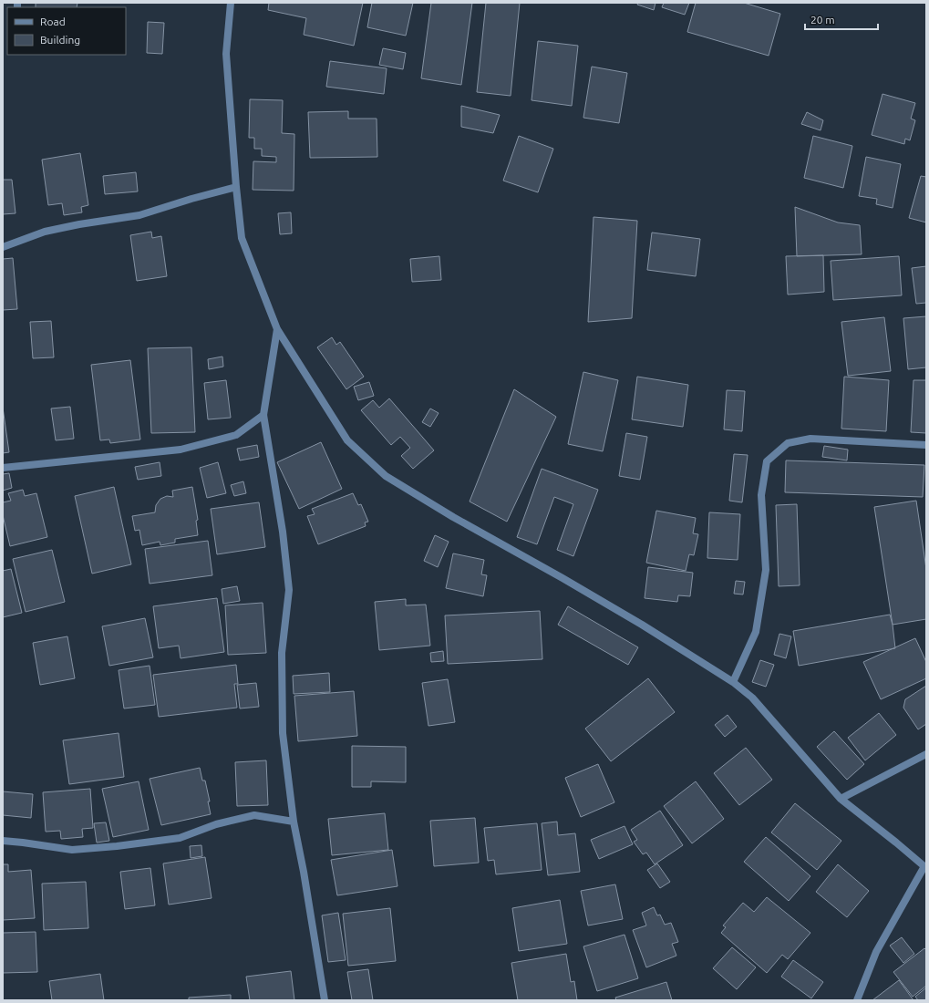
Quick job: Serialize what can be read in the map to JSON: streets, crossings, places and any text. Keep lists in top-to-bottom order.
{
  "legend": ["Road", "Building"],
  "scale_bar": "20 m"
}
